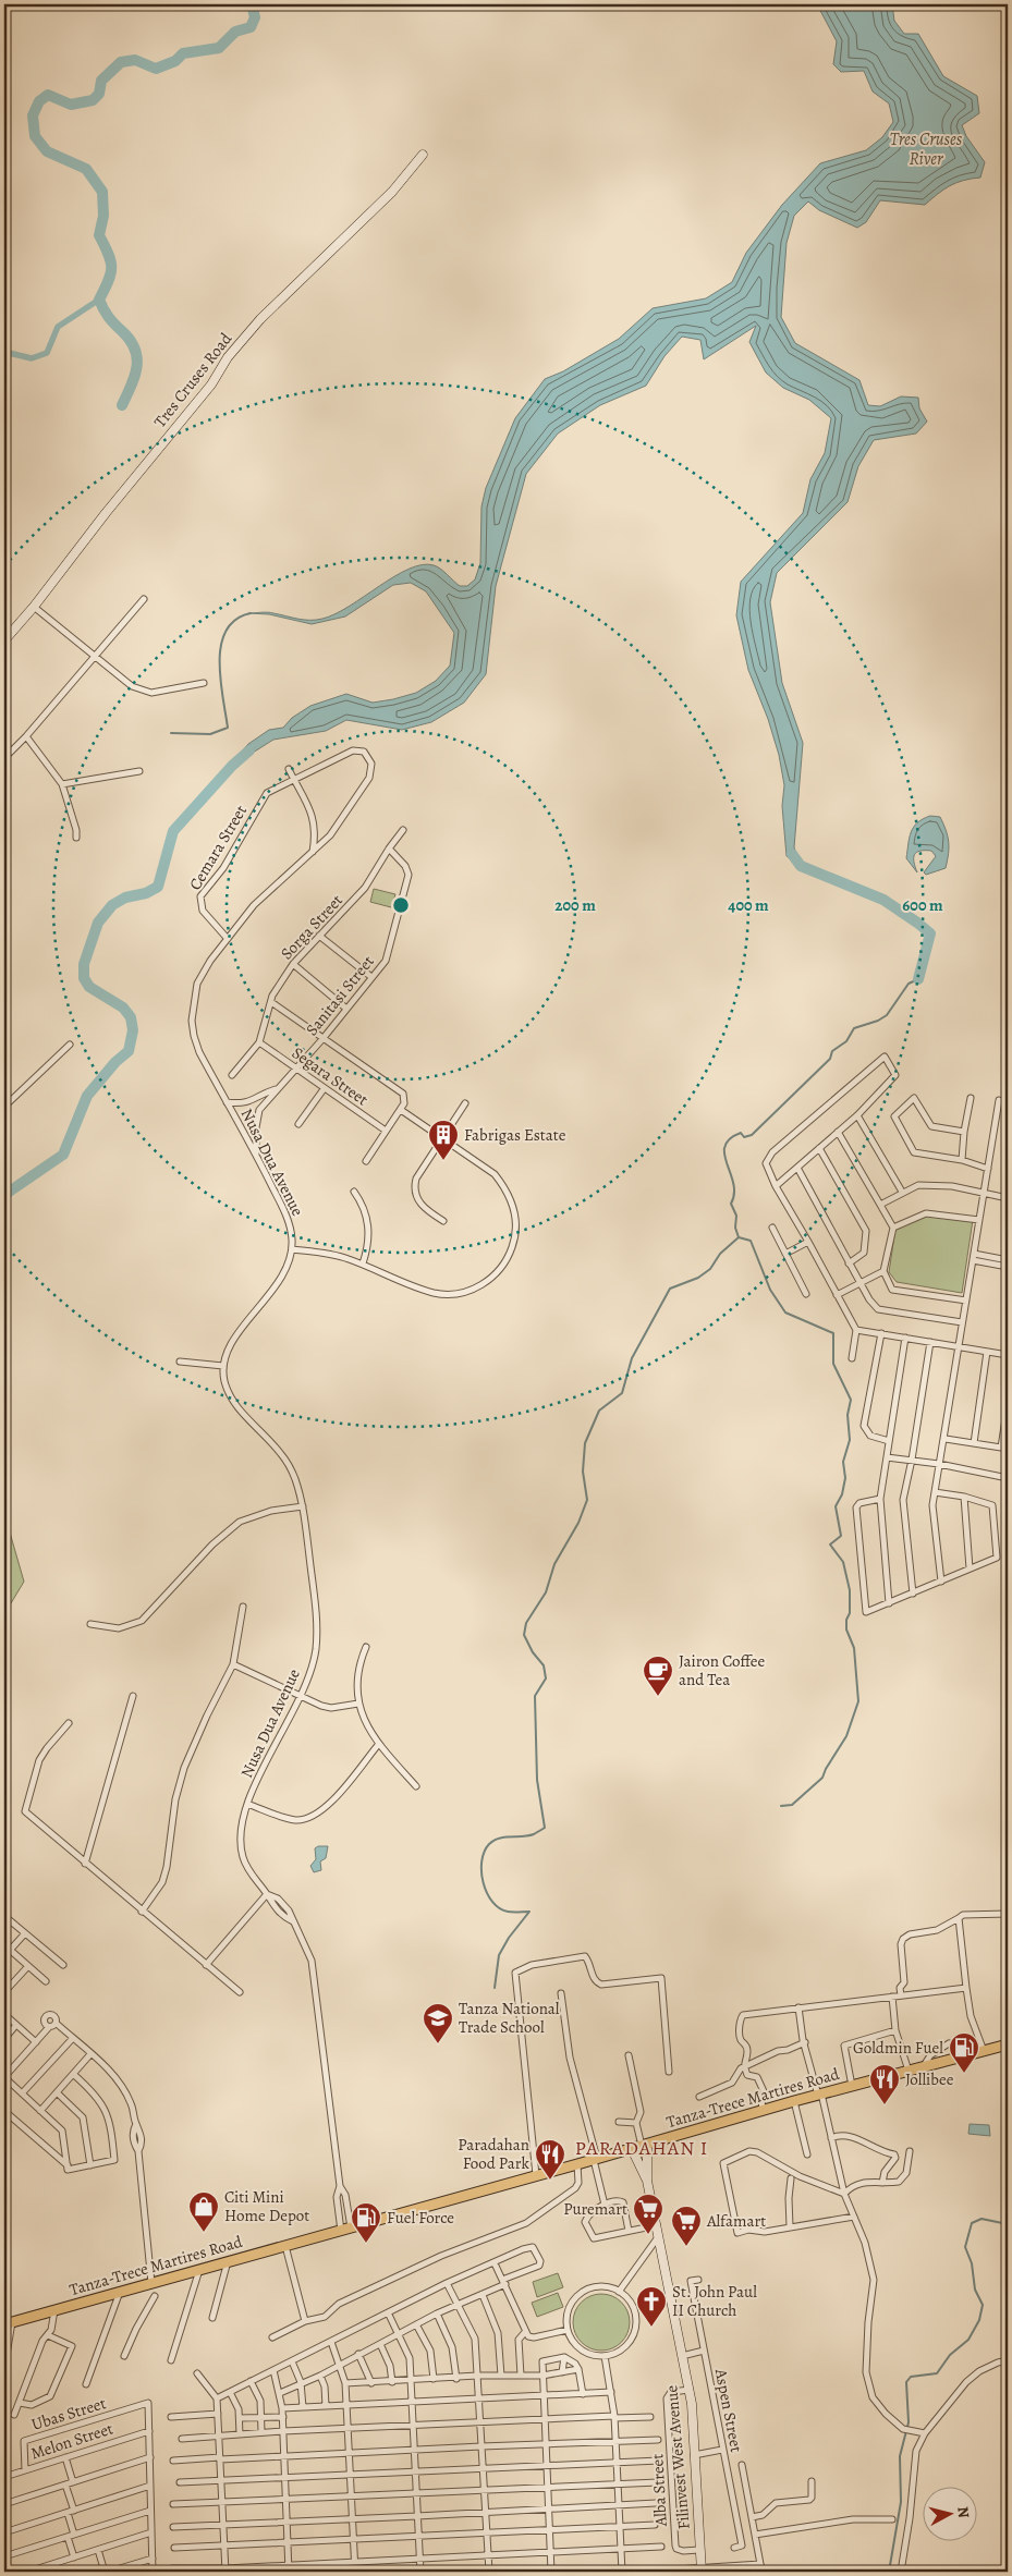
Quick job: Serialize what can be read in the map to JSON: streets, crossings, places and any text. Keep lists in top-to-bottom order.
{
  "streets": {
    "main road": ["Tres Cruses Road", "Tanza-Trece Martires Road", "Filinvest West Avenue"],
    "street": [
      "Cemara Street",
      "Sorga Street",
      "Sanitasi Street",
      "Segara Street",
      "Nusa Dua Avenue",
      "Aspen Street",
      "Ubas Street",
      "Melon Street",
      "Alba Street"
    ]
  },
  "crossings": [
    ["Cemara Street", "Nusa Dua Avenue"],
    ["Sorga Street", "Sanitasi Street"],
    ["Sorga Street", "Segara Street"],
    ["Sanitasi Street", "Segara Street"],
    ["Sanitasi Street", "Nusa Dua Avenue"],
    ["Nusa Dua Avenue", "Tanza-Trece Martires Road"],
    ["Tanza-Trece Martires Road", "Filinvest West Avenue"],
    ["Ubas Street", "Melon Street"],
    ["Filinvest West Avenue", "Alba Street"]
  ],
  "districts": ["PARADAHAN I"],
  "water": ["Tres Cruses River"],
  "places": {
    "building": ["Fabrigas Estate"],
    "cafe": ["Jairon Coffee and Tea"],
    "school or university": ["Tanza National Trade School"],
    "fuel station": ["Goldmin Fuel", "Fuel Force"],
    "restaurant": ["Jollibee", "Paradahan Food Park"],
    "shop": ["Citi Mini Home Depot"],
    "supermarket": ["Puremart", "Alfamart"],
    "church": ["St. John Paul II Church"]
  },
  "north": "right",
  "rings": ["200 m", "400 m", "600 m"]
}
